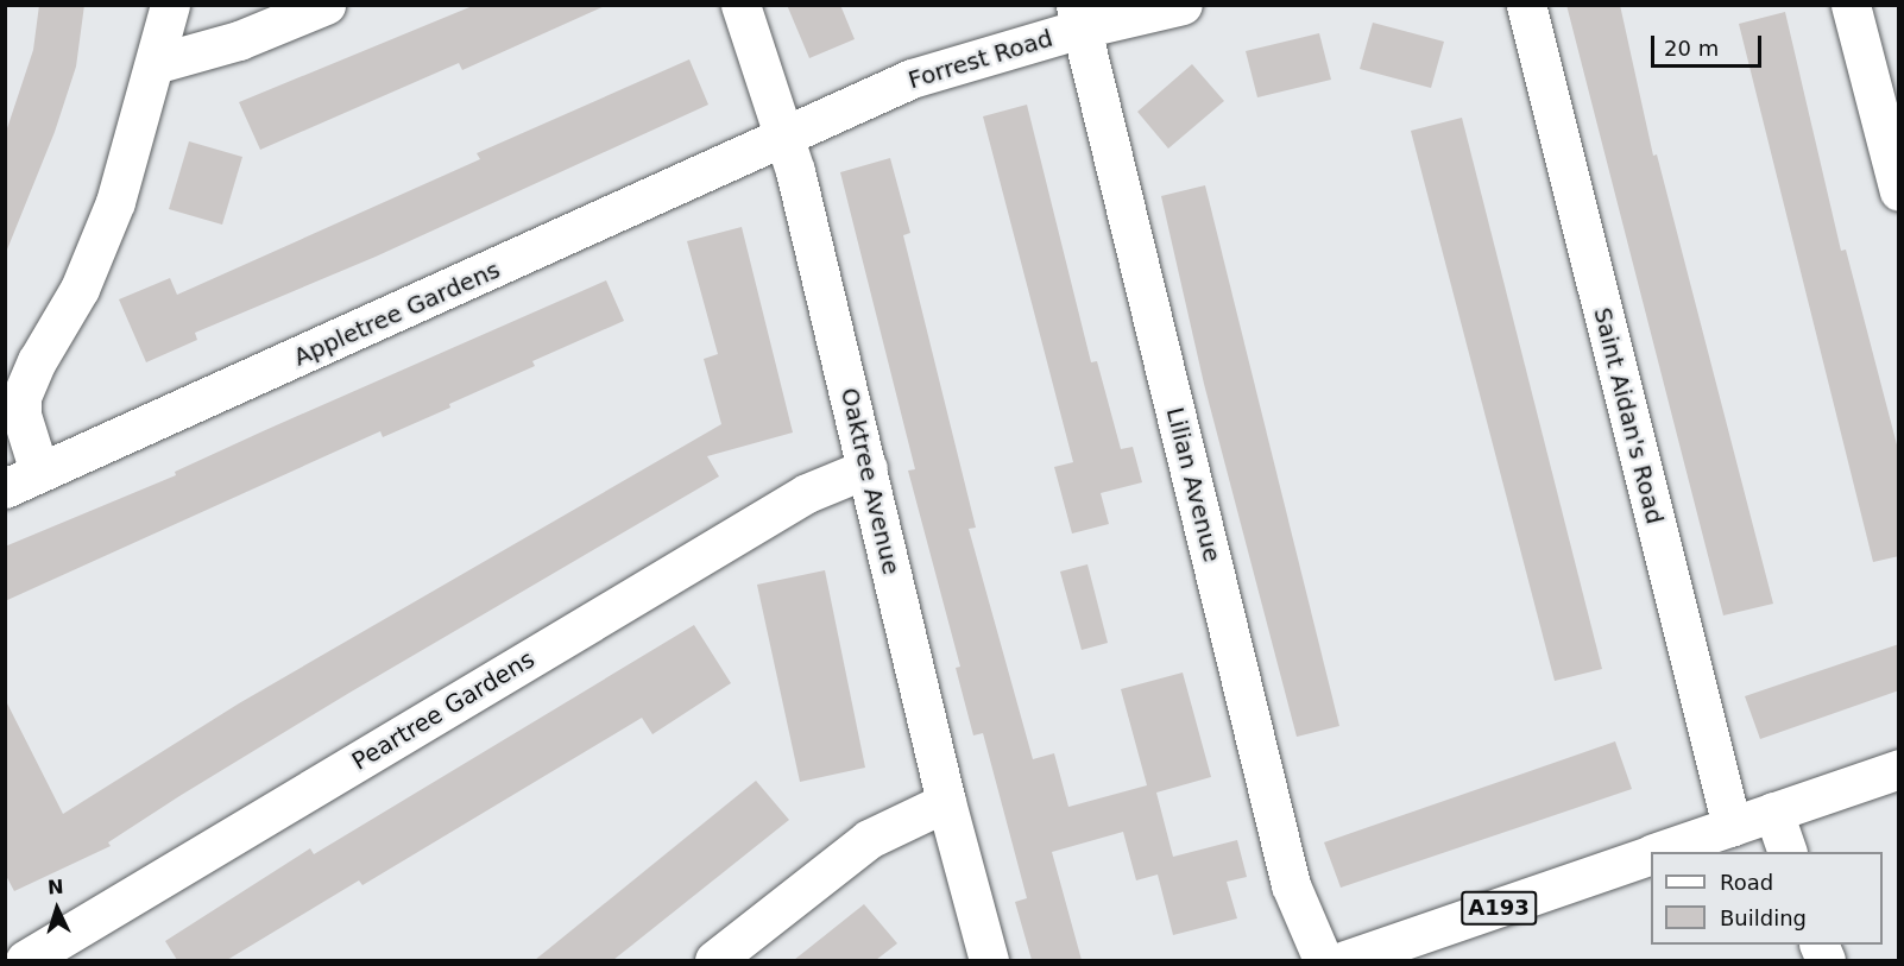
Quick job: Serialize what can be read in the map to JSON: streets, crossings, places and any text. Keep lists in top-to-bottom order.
{
  "streets": {
    "street": [
      "Forrest Road",
      "Appletree Gardens",
      "Saint Aidan's Road",
      "Oaktree Avenue",
      "Lilian Avenue",
      "Peartree Gardens",
      "A193"
    ]
  },
  "crossings": [
    ["Forrest Road", "Appletree Gardens"],
    ["Forrest Road", "Oaktree Avenue"],
    ["Forrest Road", "Lilian Avenue"],
    ["Appletree Gardens", "Oaktree Avenue"],
    ["Saint Aidan's Road", "A193"],
    ["Oaktree Avenue", "Peartree Gardens"]
  ],
  "legend": ["Road", "Building"],
  "scale_bar": "20 m",
  "north": "top"
}
